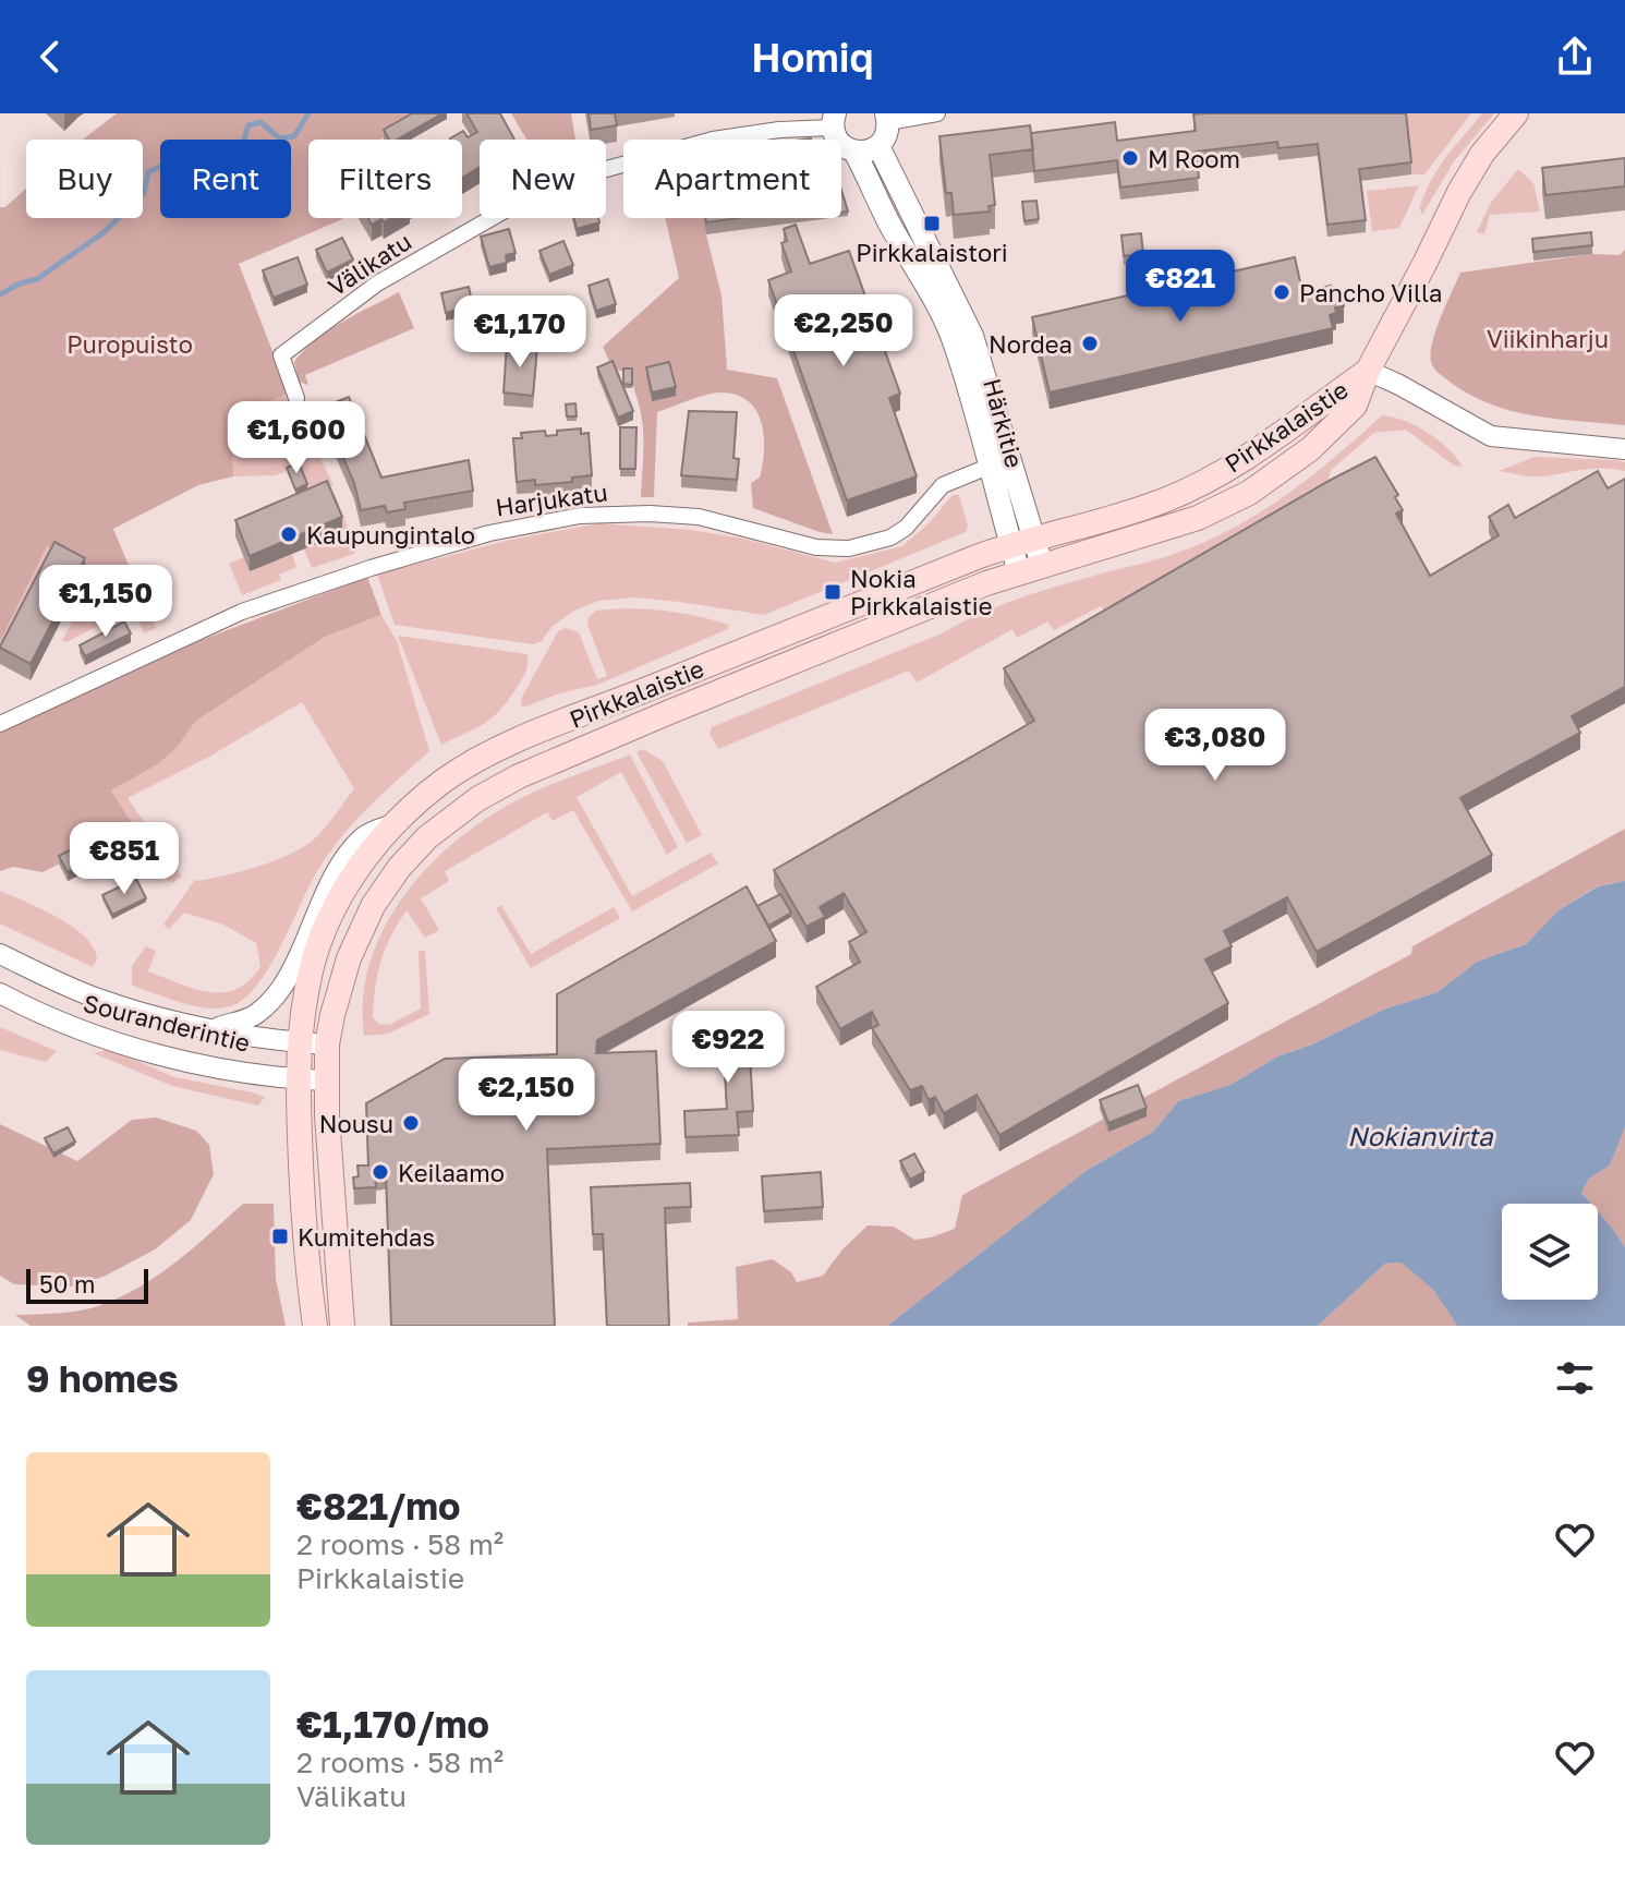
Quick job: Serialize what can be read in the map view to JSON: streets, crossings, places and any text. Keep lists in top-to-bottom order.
{
  "streets": {
    "main road": ["Härkitie", "Pirkkalaistie"],
    "street": ["Välikatu", "Harjukatu", "Souranderintie"]
  },
  "crossings": [
    ["Välikatu", "Härkitie"],
    ["Härkitie", "Pirkkalaistie"],
    ["Härkitie", "Harjukatu"],
    ["Pirkkalaistie", "Souranderintie"]
  ],
  "water": ["Nokianvirta"],
  "parks": ["Viikinharju", "Puropuisto"],
  "places": {
    "other": [
      "M Room",
      "Pancho Villa",
      "Nordea",
      "Kaupungintalo",
      "Nousu",
      "Keilaamo"
    ],
    "transit": ["Pirkkalaistori", "Nokia Pirkkalaistie", "Kumitehdas"]
  },
  "scale_bar": "50 m",
  "page": {
    "header": "Homiq",
    "chip": [
      "Buy",
      "Rent",
      "Filters",
      "New",
      "Apartment"
    ],
    "price": [
      "€821",
      "€2,250",
      "€1,170",
      "€1,600",
      "€1,150",
      "€3,080",
      "€851",
      "€922",
      "€2,150"
    ],
    "scale": "50 m",
    "heading": "9 homes",
    "list": [
      {
        "name": "€821/mo",
        "note": "2 rooms · 58 m² · Pirkkalaistie"
      },
      {
        "name": "€1,170/mo",
        "note": "2 rooms · 58 m² · Välikatu"
      }
    ]
  }
}
